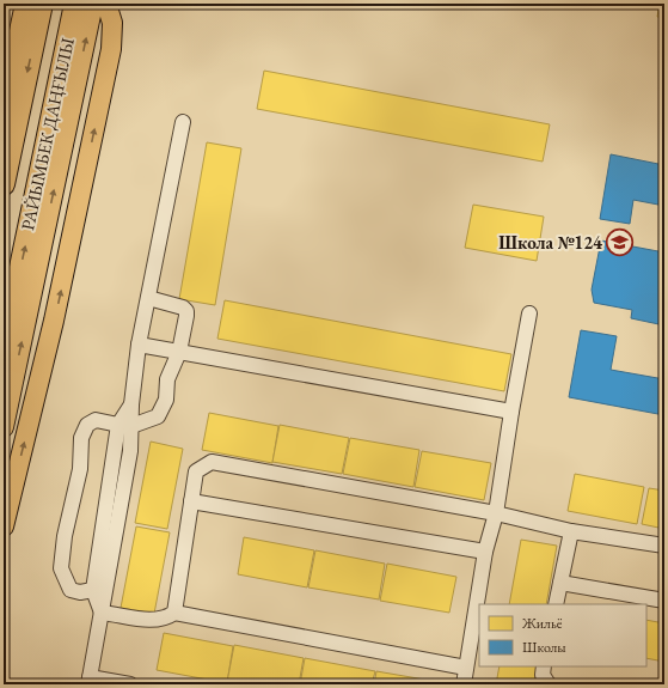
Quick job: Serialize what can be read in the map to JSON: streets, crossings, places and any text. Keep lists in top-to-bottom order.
{
  "streets": {
    "highway": ["РАЙЫМБЕК ДАҢҒЫЛЫ"]
  },
  "places": {
    "school or university": ["Школа №124"]
  },
  "legend": ["Жильё", "Школы"]
}
